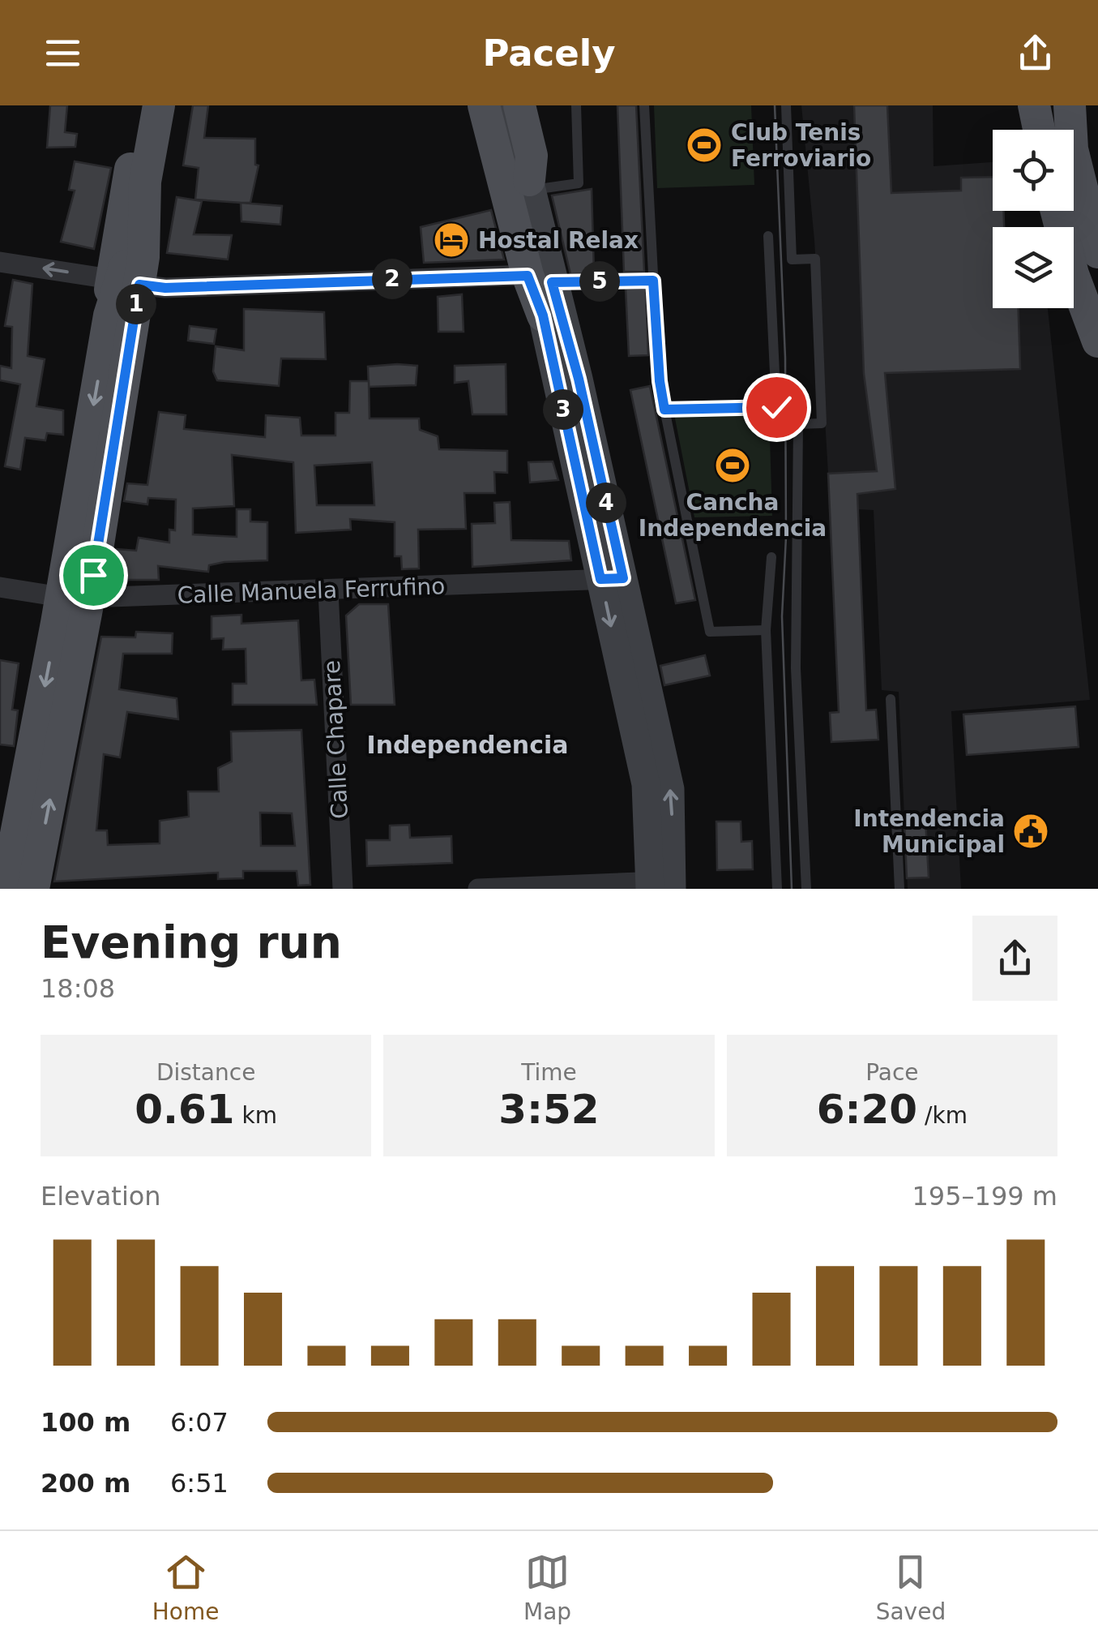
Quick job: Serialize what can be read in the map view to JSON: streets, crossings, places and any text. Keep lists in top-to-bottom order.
{
  "streets": {
    "street": ["Calle Manuela Ferrufino", "Calle Chapare"]
  },
  "crossings": [
    ["Calle Manuela Ferrufino", "Calle Chapare"]
  ],
  "districts": ["Independencia"],
  "places": {
    "sports": ["Club Tenis Ferroviario", "Cancha Independencia"],
    "hotel": ["Hostal Relax"],
    "public building": ["Intendencia Municipal"]
  },
  "page": {
    "header": "Pacely",
    "pins": [
      "2",
      "5",
      "1",
      "3",
      "4"
    ],
    "heading": ["Evening run", "18:08"],
    "stats": [
      ["Distance", "0.61 km"],
      ["Time", "3:52"],
      ["Pace", "6:20 /km"]
    ],
    "chart": ["Elevation", "195–199 m"],
    "list": [
      {
        "name": "100 m",
        "note": "6:07"
      },
      {
        "name": "200 m",
        "note": "6:51"
      }
    ],
    "tabs": ["Home", "Map", "Saved"]
  }
}
